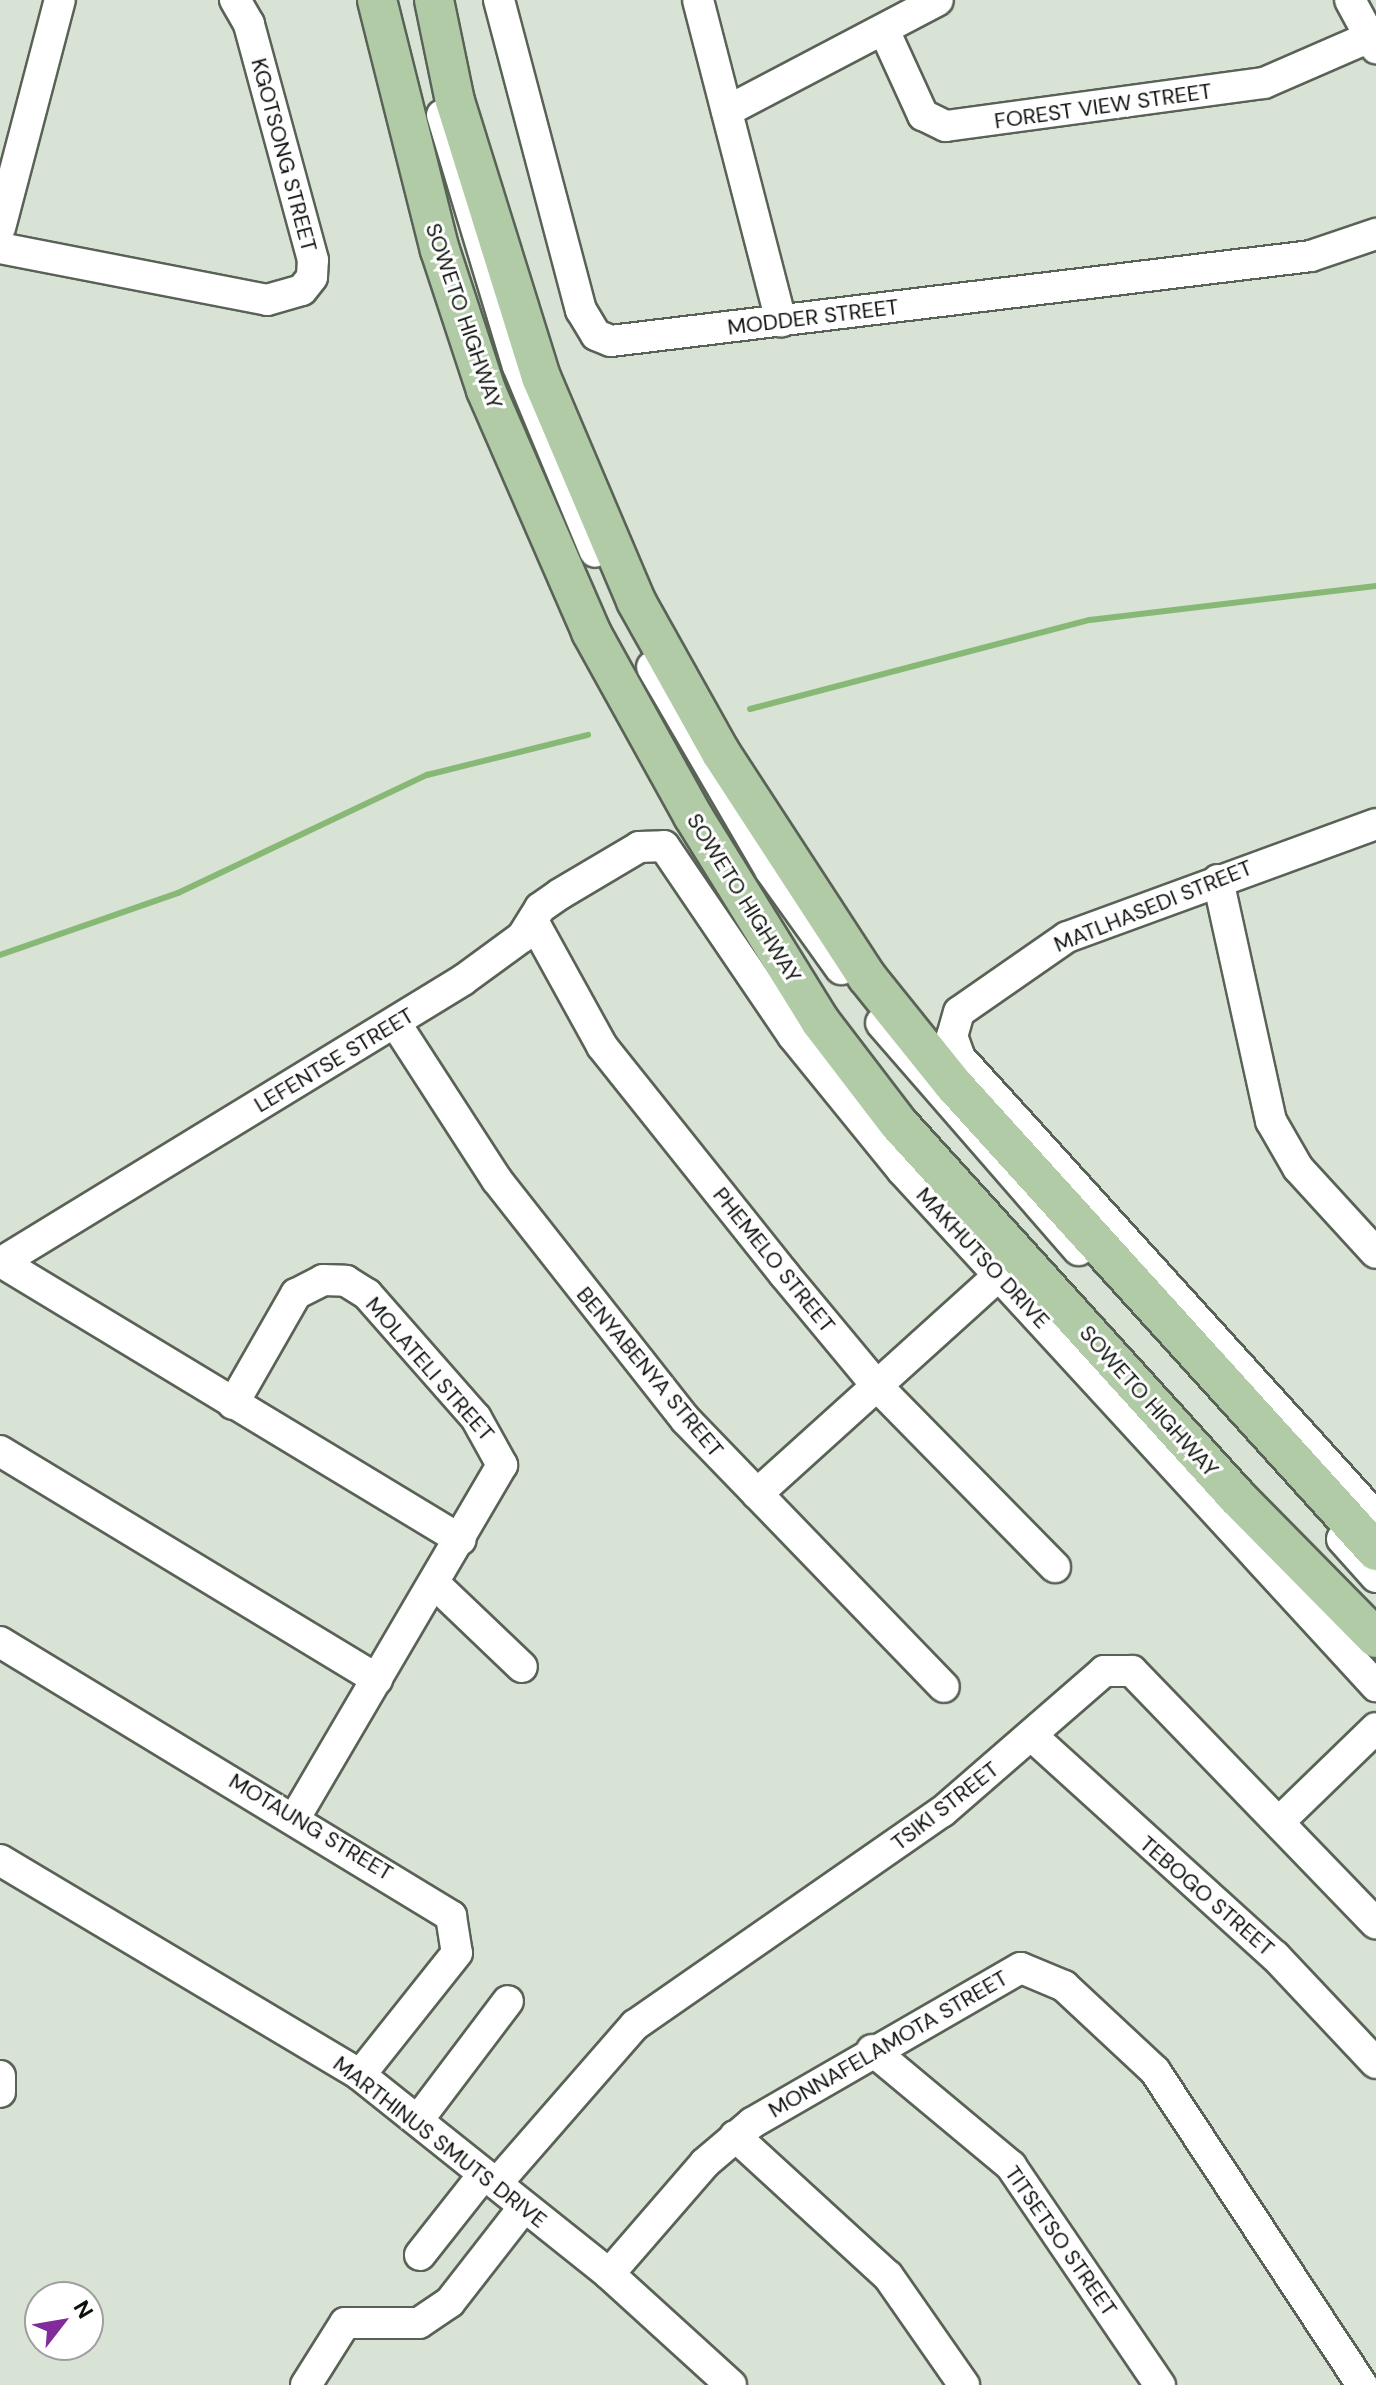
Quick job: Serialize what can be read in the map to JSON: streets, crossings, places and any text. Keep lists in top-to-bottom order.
{
  "streets": {
    "main road": ["SOWETO HIGHWAY"],
    "street": [
      "FOREST VIEW STREET",
      "KGOTSONG STREET",
      "MODDER STREET",
      "MATLHASEDI STREET",
      "LEFENTSE STREET",
      "MAKHUTSO DRIVE",
      "PHEMELO STREET",
      "MOLATELI STREET",
      "BENYABENYA STREET",
      "TSIKI STREET",
      "MOTAUNG STREET",
      "TEBOGO STREET",
      "MONNAFELAMOTA STREET",
      "MARTHINUS SMUTS DRIVE",
      "TITSETSO STREET"
    ]
  },
  "crossings": [
    ["SOWETO HIGHWAY", "MAKHUTSO DRIVE"],
    ["LEFENTSE STREET", "MAKHUTSO DRIVE"],
    ["LEFENTSE STREET", "PHEMELO STREET"],
    ["LEFENTSE STREET", "BENYABENYA STREET"],
    ["MOLATELI STREET", "MOTAUNG STREET"],
    ["TSIKI STREET", "TEBOGO STREET"],
    ["TSIKI STREET", "MARTHINUS SMUTS DRIVE"],
    ["MOTAUNG STREET", "MARTHINUS SMUTS DRIVE"],
    ["MONNAFELAMOTA STREET", "MARTHINUS SMUTS DRIVE"],
    ["MONNAFELAMOTA STREET", "TITSETSO STREET"]
  ],
  "north": "top right"
}
